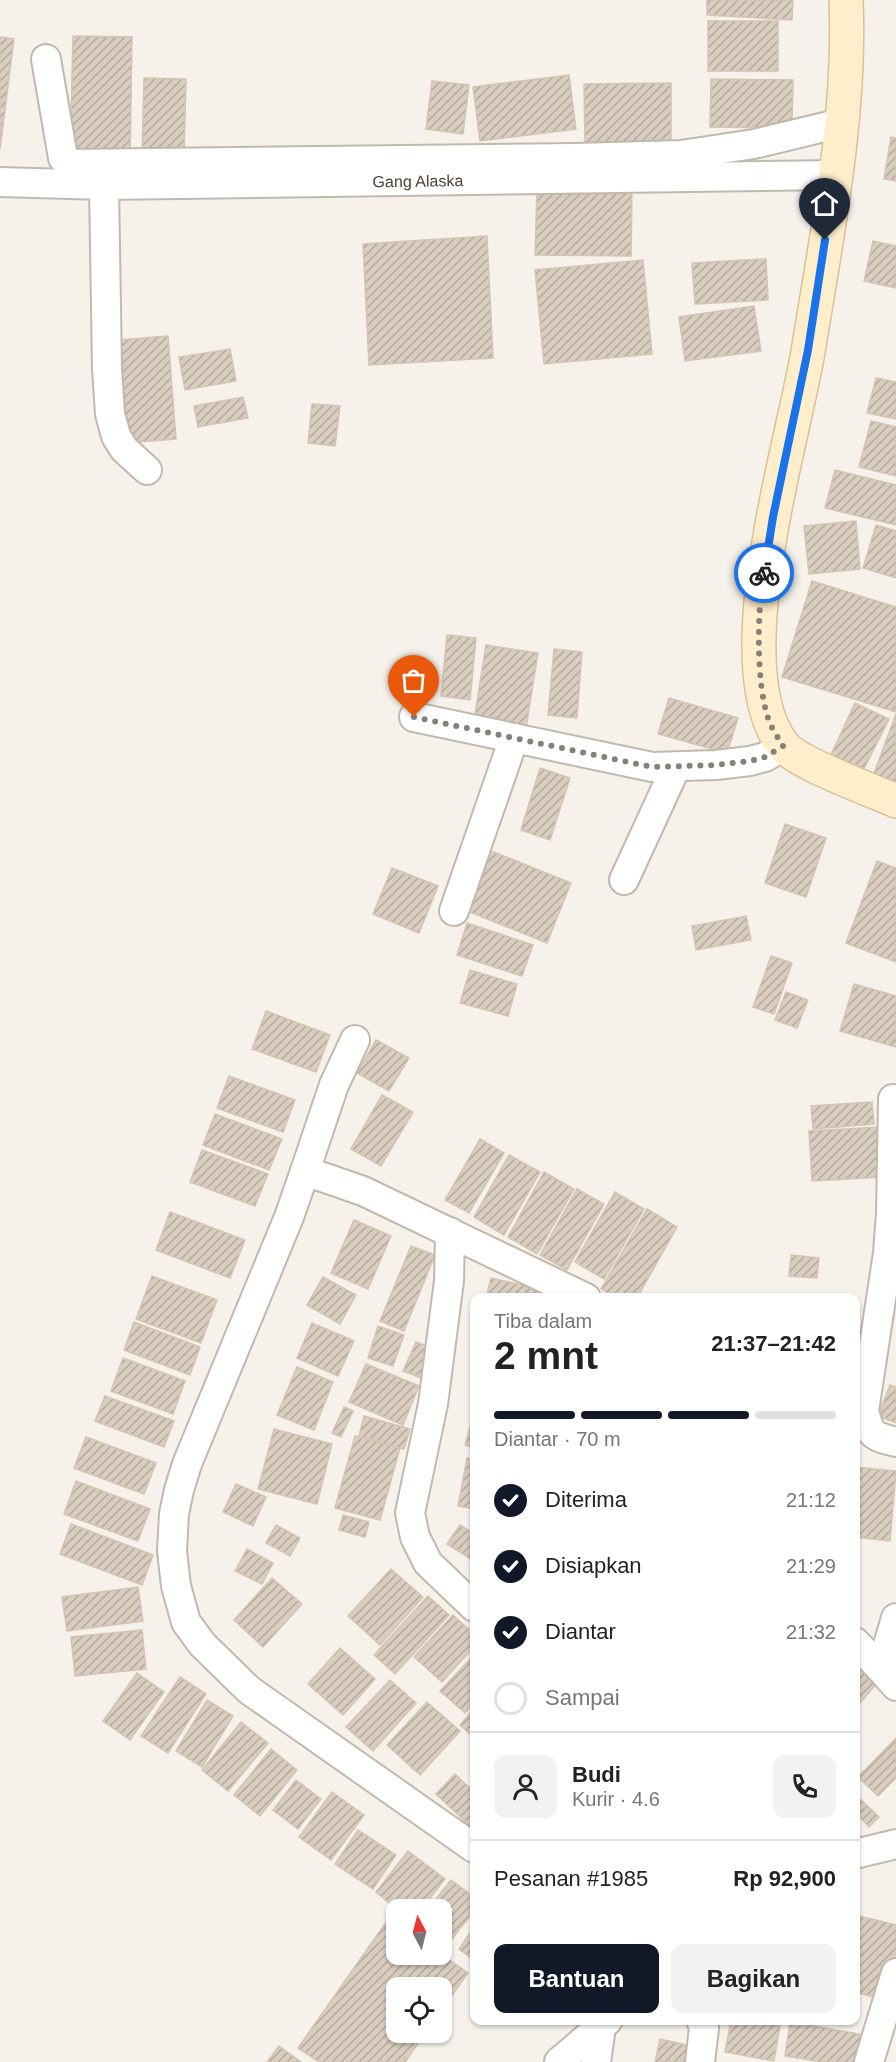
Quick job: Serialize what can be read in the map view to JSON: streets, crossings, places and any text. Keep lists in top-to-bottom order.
{
  "streets": {
    "street": ["Gang Alaska"]
  },
  "north": "top",
  "page": {
    "heading": ["2 mnt", "Tiba dalam", "21:37–21:42"],
    "panel": [
      "Budi",
      "Kurir · 4.6",
      "Pesanan #1985",
      "Rp 92,900"
    ],
    "bar": "Diantar · 70 m",
    "list": [
      ["Diterima", "21:12"],
      ["Disiapkan", "21:29"],
      ["Diantar", "21:32"],
      "Sampai"
    ],
    "buttons": ["Bantuan", "Bagikan"]
  }
}
